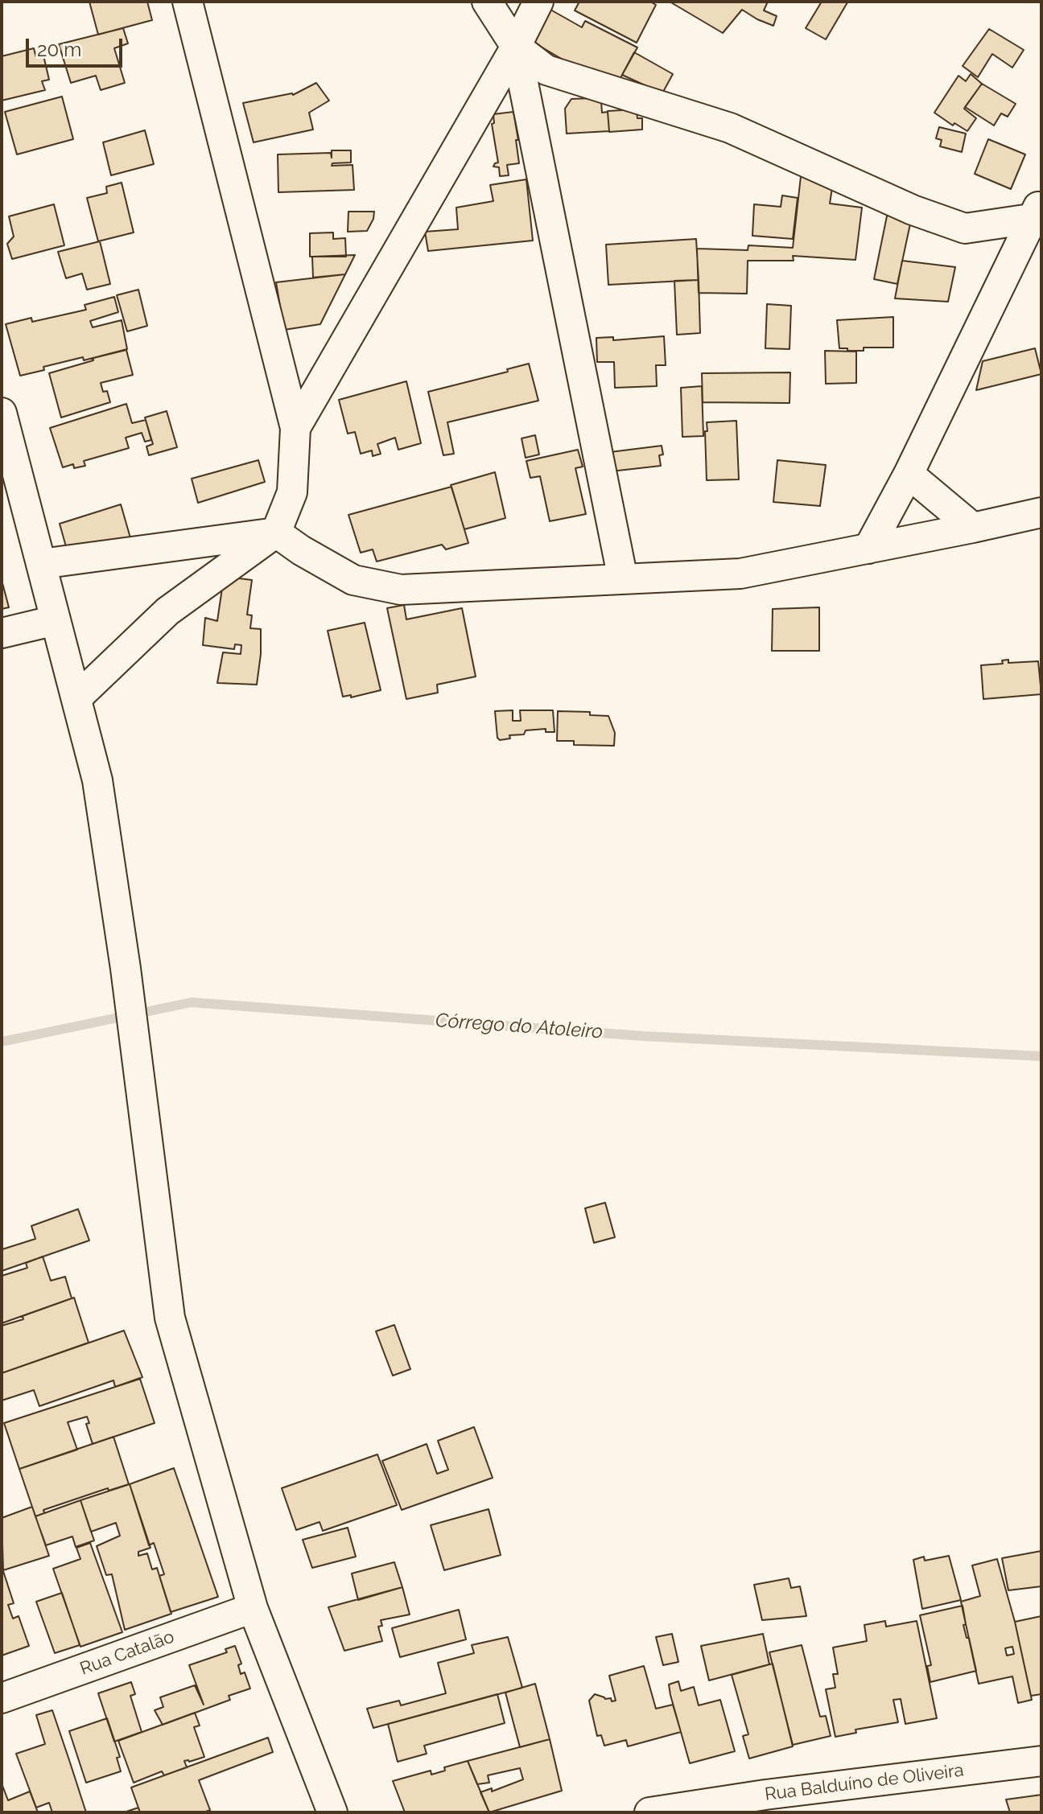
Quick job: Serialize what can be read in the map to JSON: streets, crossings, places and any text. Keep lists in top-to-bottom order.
{
  "streets": {
    "street": ["Rua Catalão", "Rua Balduíno de Oliveira"]
  },
  "water": ["Córrego do Atoleiro"],
  "scale_bar": "20 m"
}
